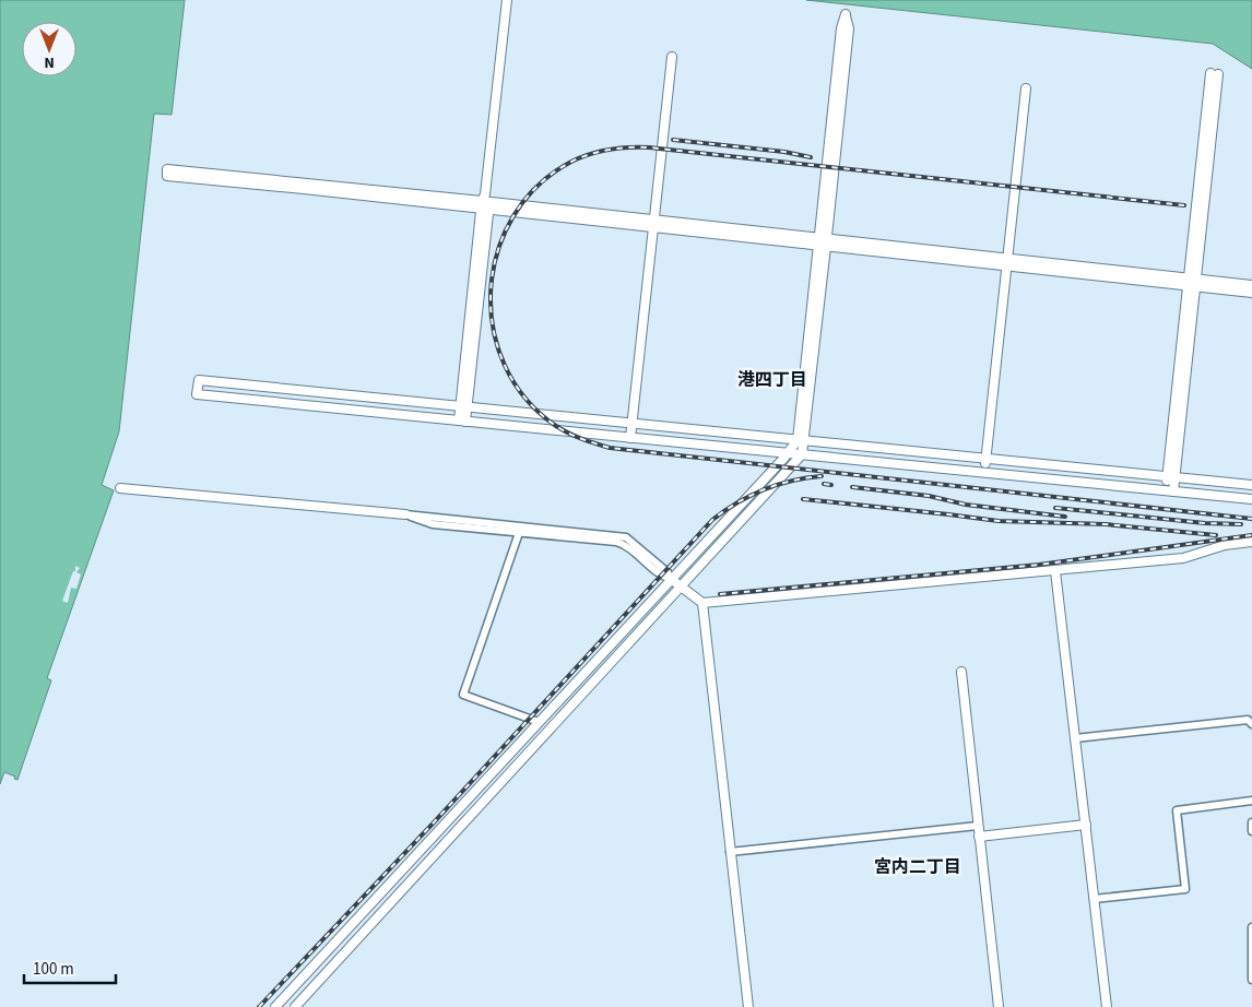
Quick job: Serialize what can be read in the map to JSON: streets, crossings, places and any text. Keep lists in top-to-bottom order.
{
  "districts": ["港四丁目", "宮内二丁目"],
  "scale_bar": "100 m",
  "north": "bottom"
}
